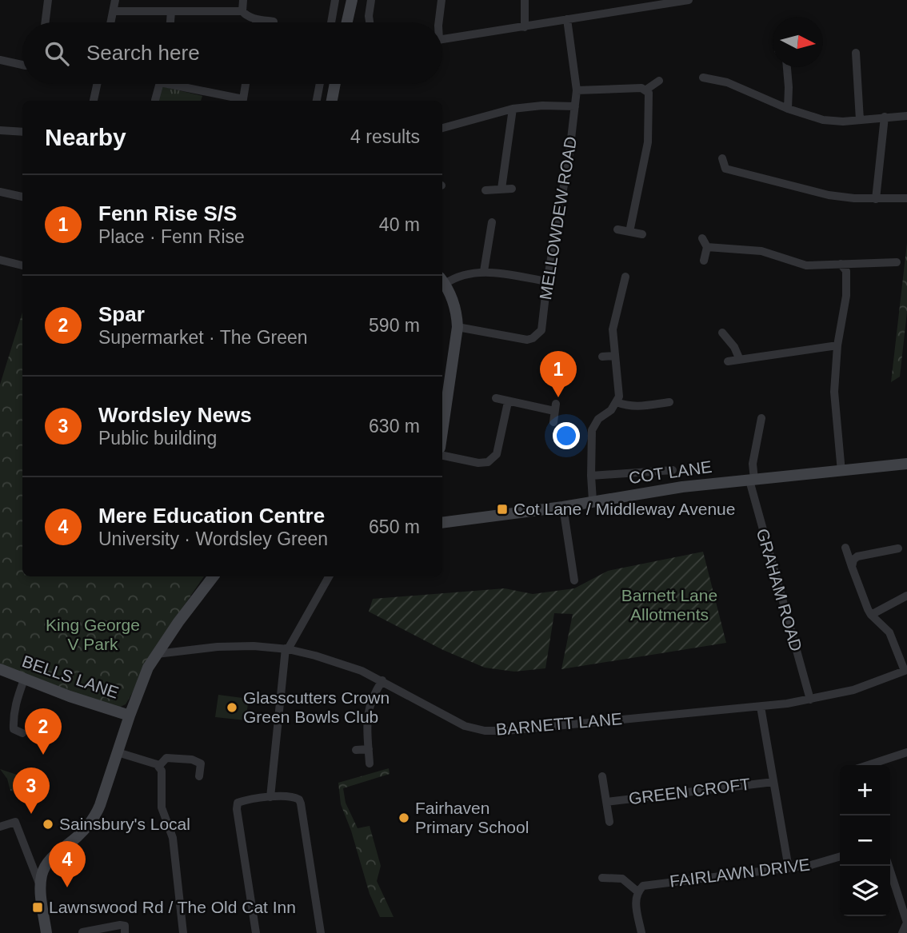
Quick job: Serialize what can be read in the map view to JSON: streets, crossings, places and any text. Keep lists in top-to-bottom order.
{
  "streets": {
    "street": [
      "MELLOWDEW ROAD",
      "COT LANE",
      "GRAHAM ROAD",
      "BELLS LANE",
      "BARNETT LANE",
      "GREEN CROFT",
      "FAIRLAWN DRIVE"
    ]
  },
  "crossings": [
    ["COT LANE", "GRAHAM ROAD"],
    ["GRAHAM ROAD", "BARNETT LANE"]
  ],
  "parks": ["Barnett Lane Allotments", "King George V Park"],
  "places": {
    "transit": ["Cot Lane / Middleway Avenue", "Lawnswood Rd / The Old Cat Inn"],
    "other": ["Glasscutters Crown Green Bowls Club", "Fairhaven Primary School", "Sainsbury's Local"]
  },
  "north": "right",
  "page": {
    "search": "Search here",
    "heading": ["Nearby", "4 results"],
    "list": [
      {
        "mark": "1",
        "name": "Fenn Rise S/S",
        "note": "Place · Fenn Rise",
        "value": "40 m"
      },
      {
        "mark": "2",
        "name": "Spar",
        "note": "Supermarket · The Green",
        "value": "590 m"
      },
      {
        "mark": "3",
        "name": "Wordsley News",
        "note": "Public building",
        "value": "630 m"
      },
      {
        "mark": "4",
        "name": "Mere Education Centre",
        "note": "University · Wordsley Green",
        "value": "650 m"
      }
    ],
    "pins": [
      "1",
      "2",
      "3",
      "4"
    ],
    "map_buttons": ["+", "−"]
  }
}
